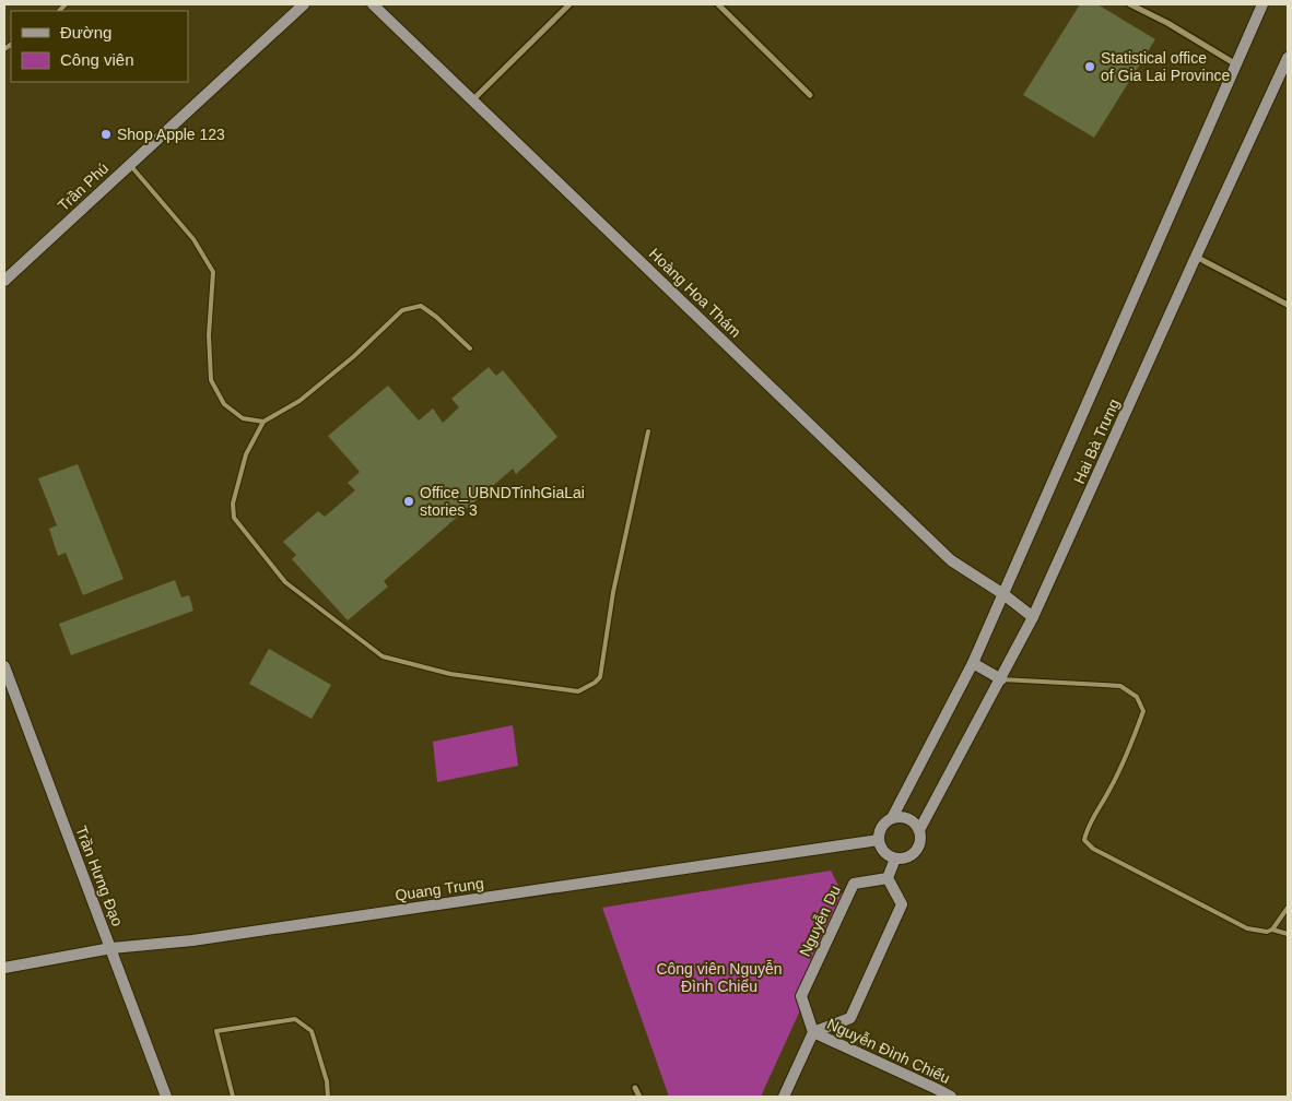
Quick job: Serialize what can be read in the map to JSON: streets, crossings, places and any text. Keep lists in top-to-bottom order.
{
  "streets": {
    "street": [
      "Trần Phú",
      "Hoàng Hoa Thám",
      "Hai Bà Trưng",
      "Trần Hưng Đạo",
      "Quang Trung",
      "Nguyễn Du",
      "Nguyễn Đình Chiểu"
    ]
  },
  "crossings": [
    ["Hoàng Hoa Thám", "Hai Bà Trưng"],
    ["Hai Bà Trưng", "Quang Trung"],
    ["Trần Hưng Đạo", "Quang Trung"],
    ["Nguyễn Du", "Nguyễn Đình Chiểu"]
  ],
  "parks": ["Công viên Nguyễn Đình Chiểu"],
  "places": ["Statistical office of Gia Lai Province", "Shop Apple 123", "Office_UBNDTinhGiaLai stories 3"],
  "legend": ["Đường", "Công viên"]
}
